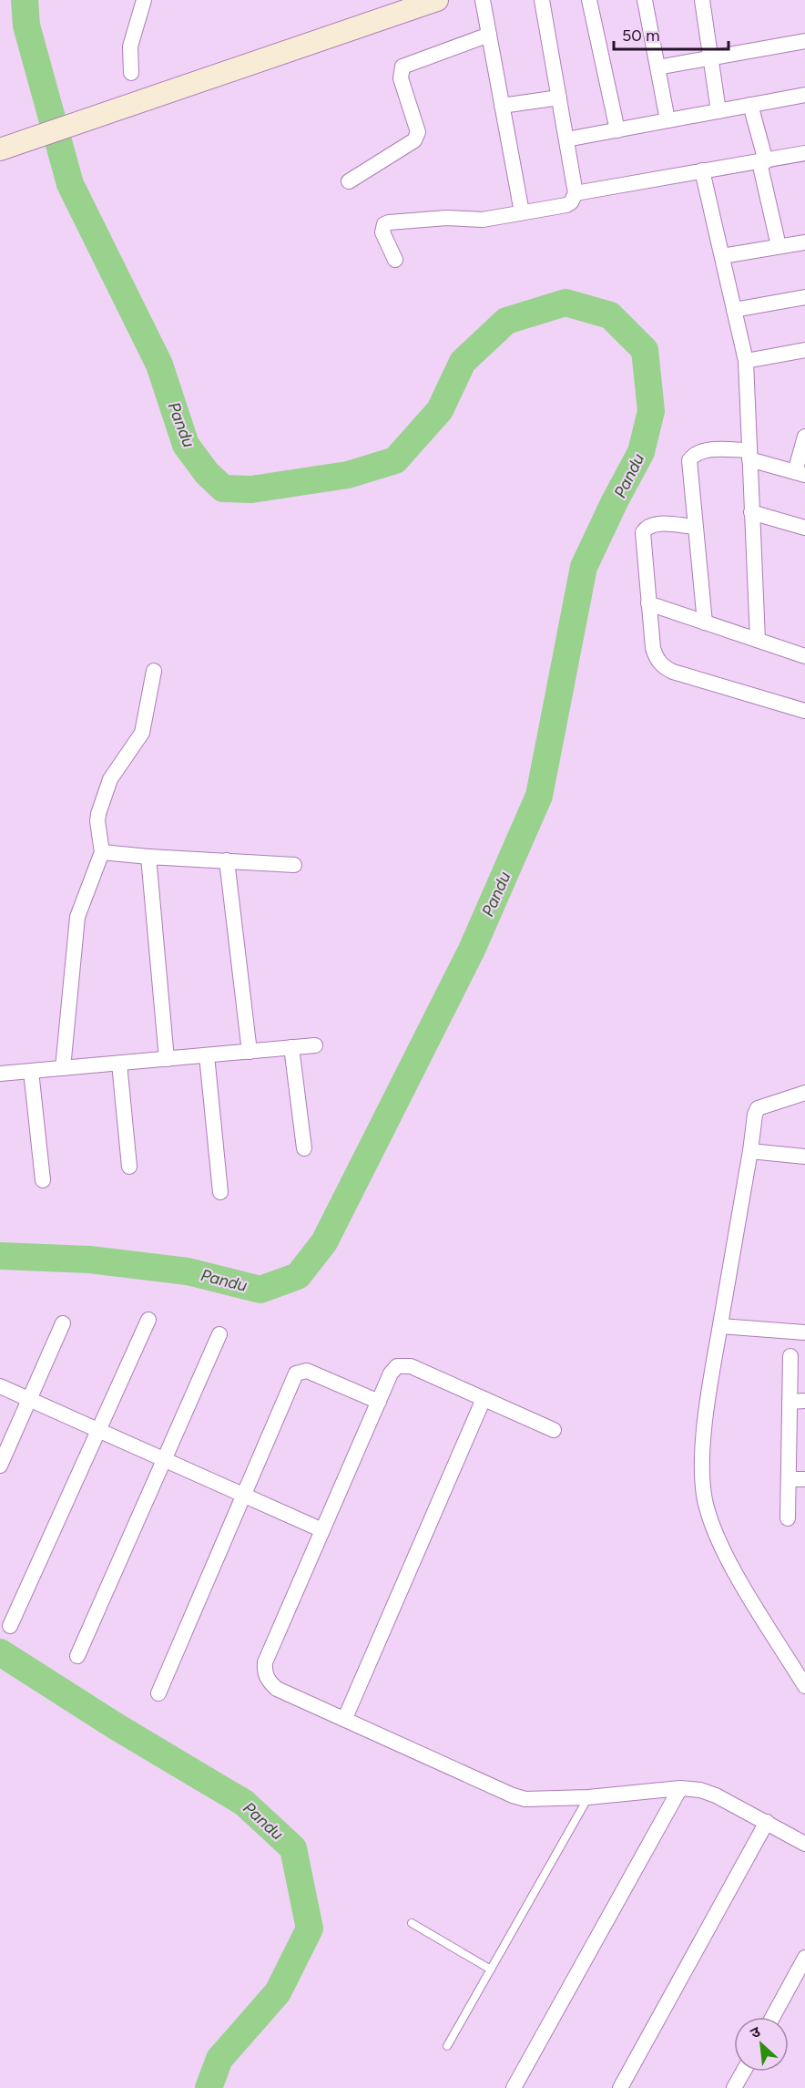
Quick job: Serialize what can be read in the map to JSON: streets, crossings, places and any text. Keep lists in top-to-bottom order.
{
  "water": ["Pandu"],
  "scale_bar": "50 m",
  "north": "top left"
}
